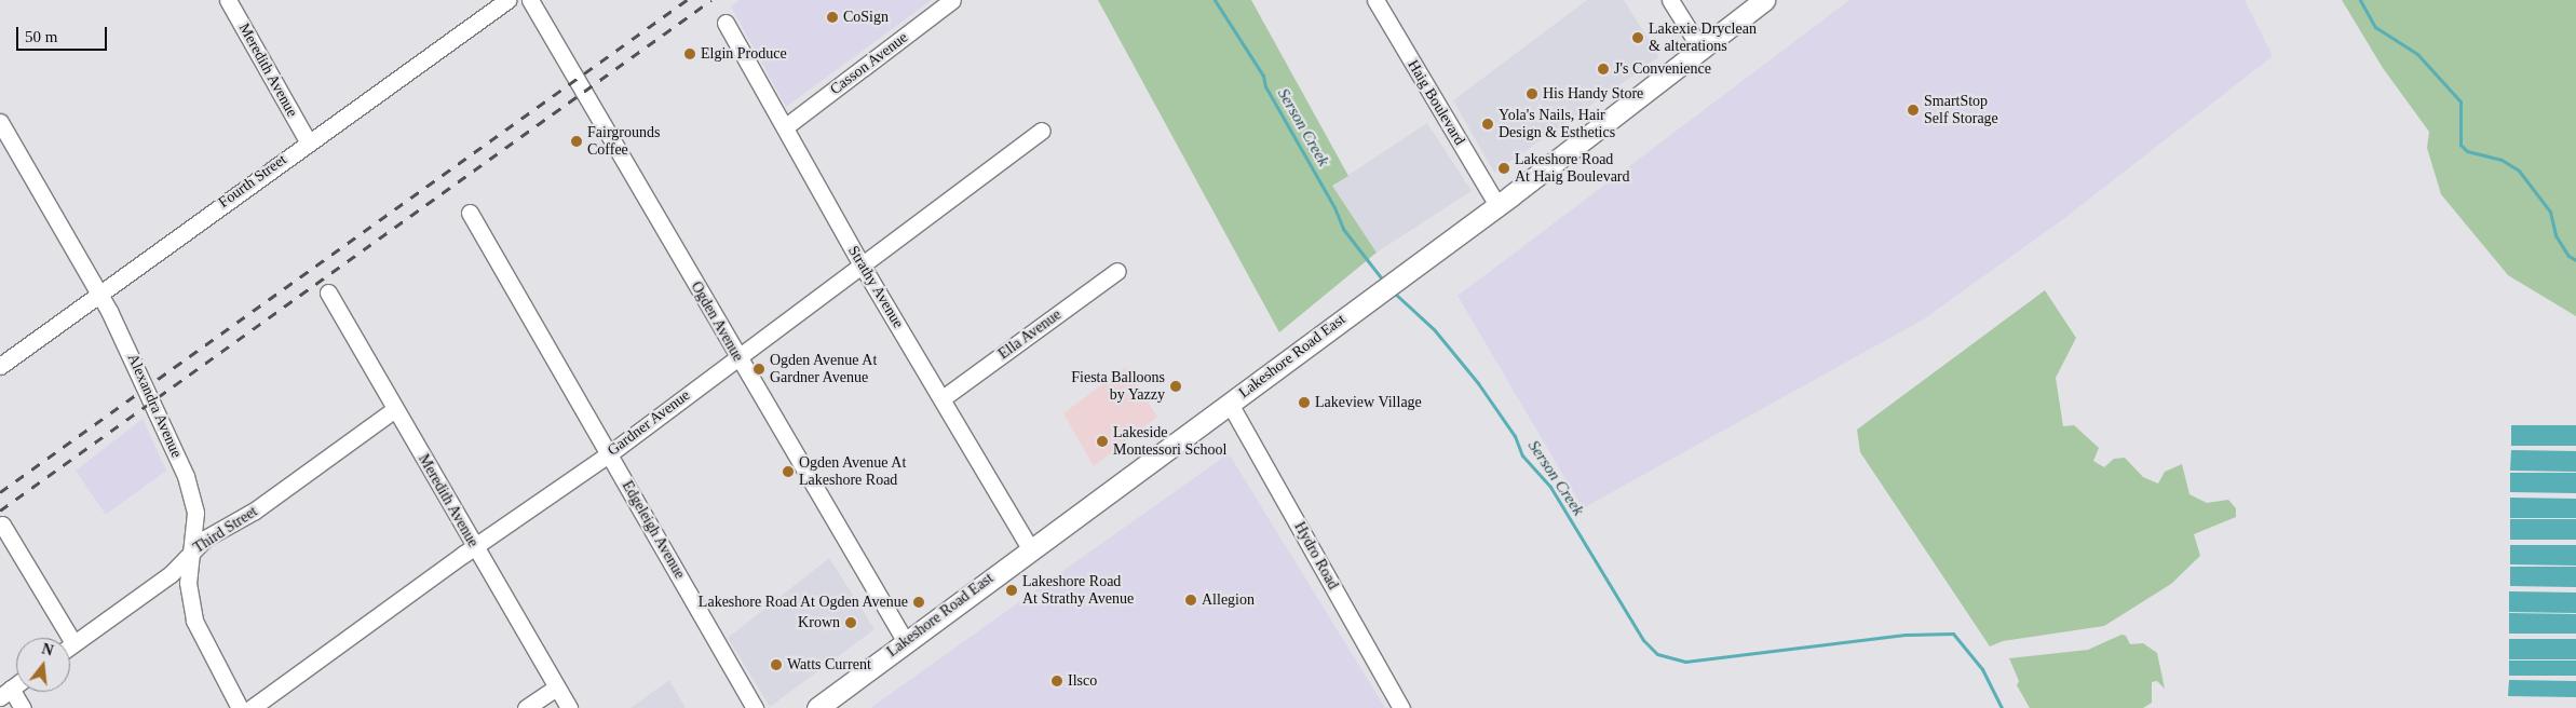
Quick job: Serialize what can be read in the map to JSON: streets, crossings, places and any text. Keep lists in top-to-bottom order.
{
  "streets": {
    "main road": ["Lakeshore Road East"],
    "street": [
      "Casson Avenue",
      "Meredith Avenue",
      "Haig Boulevard",
      "Fourth Street",
      "Strathy Avenue",
      "Ogden Avenue",
      "Ella Avenue",
      "Alexandra Avenue",
      "Gardner Avenue",
      "Third Street",
      "Edgeleigh Avenue",
      "Hydro Road"
    ]
  },
  "crossings": [
    ["Casson Avenue", "Strathy Avenue"],
    ["Meredith Avenue", "Fourth Street"],
    ["Meredith Avenue", "Gardner Avenue"],
    ["Meredith Avenue", "Third Street"],
    ["Haig Boulevard", "Lakeshore Road East"],
    ["Fourth Street", "Alexandra Avenue"],
    ["Strathy Avenue", "Ella Avenue"],
    ["Strathy Avenue", "Lakeshore Road East"],
    ["Strathy Avenue", "Gardner Avenue"],
    ["Ogden Avenue", "Lakeshore Road East"],
    ["Ogden Avenue", "Gardner Avenue"],
    ["Lakeshore Road East", "Hydro Road"],
    ["Alexandra Avenue", "Third Street"],
    ["Gardner Avenue", "Edgeleigh Avenue"]
  ],
  "water": ["Serson Creek"],
  "places": [
    "CoSign",
    "Lakexie Dryclean & alterations",
    "Elgin Produce",
    "J's Convenience",
    "His Handy Store",
    "SmartStop Self Storage",
    "Yola's Nails, Hair Design & Esthetics",
    "Fairgrounds Coffee",
    "Lakeshore Road At Haig Boulevard",
    "Ogden Avenue At Gardner Avenue",
    "Fiesta Balloons by Yazzy",
    "Lakeview Village",
    "Lakeside Montessori School",
    "Ogden Avenue At Lakeshore Road",
    "Lakeshore Road At Strathy Avenue",
    "Allegion",
    "Lakeshore Road At Ogden Avenue",
    "Krown",
    "Watts Current",
    "Ilsco"
  ],
  "scale_bar": "50 m",
  "north": "top"
}
